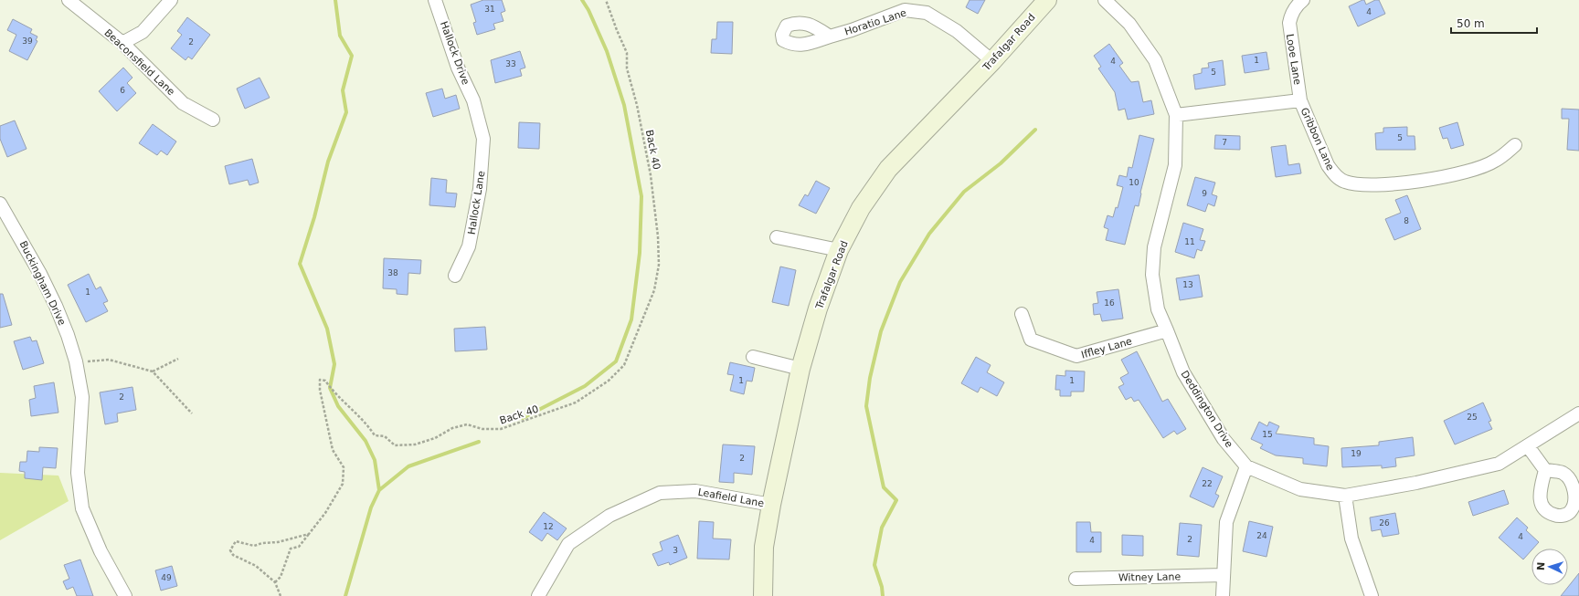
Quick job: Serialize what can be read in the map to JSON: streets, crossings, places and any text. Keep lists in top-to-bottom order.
{
  "streets": {
    "street": [
      "Horatio Lane",
      "Trafalgar Road",
      "Hallock Drive",
      "Looe Lane",
      "Beaconsfield Lane",
      "Gribbon Lane",
      "Hallock Lane",
      "Buckingham Drive",
      "Iffley Lane",
      "Deddington Drive",
      "Leafield Lane",
      "Witney Lane"
    ],
    "path": ["Back 40"]
  },
  "crossings": [
    ["Horatio Lane", "Trafalgar Road"],
    ["Trafalgar Road", "Leafield Lane"],
    ["Hallock Drive", "Hallock Lane"],
    ["Looe Lane", "Gribbon Lane"],
    ["Gribbon Lane", "Deddington Drive"],
    ["Iffley Lane", "Deddington Drive"]
  ],
  "house_numbers": [
    "31",
    "4",
    "39",
    "2",
    "1",
    "4",
    "33",
    "5",
    "6",
    "5",
    "7",
    "10",
    "9",
    "8",
    "11",
    "38",
    "13",
    "1",
    "16",
    "1",
    "1",
    "2",
    "25",
    "15",
    "19",
    "2",
    "22",
    "26",
    "12",
    "24",
    "4",
    "2",
    "4",
    "3",
    "49"
  ],
  "scale_bar": "50 m",
  "north": "left"
}
